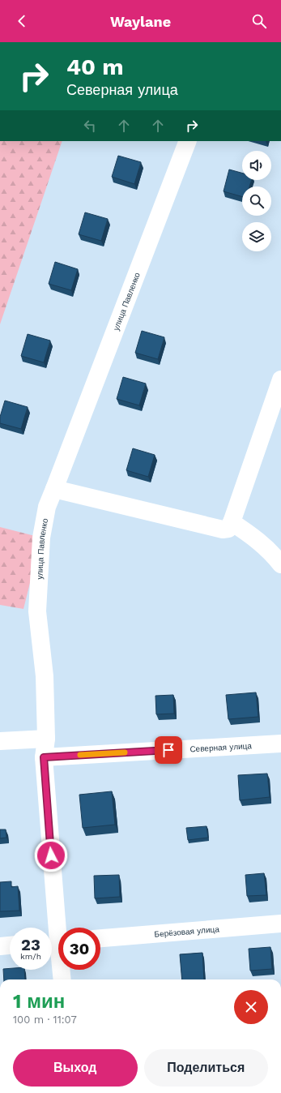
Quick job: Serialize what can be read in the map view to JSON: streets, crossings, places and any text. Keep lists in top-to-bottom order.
{
  "streets": {
    "street": ["улица Павленко", "Северная улица", "Берёзовая улица"]
  },
  "crossings": [
    ["улица Павленко", "Северная улица"]
  ],
  "page": {
    "header": "Waylane",
    "turn": ["40 m", "Северная улица"],
    "speed": "23 km/h",
    "limit": "30",
    "heading": ["1 мин", "100 m · 11:07"],
    "buttons": ["Выход", "Поделиться"]
  }
}
